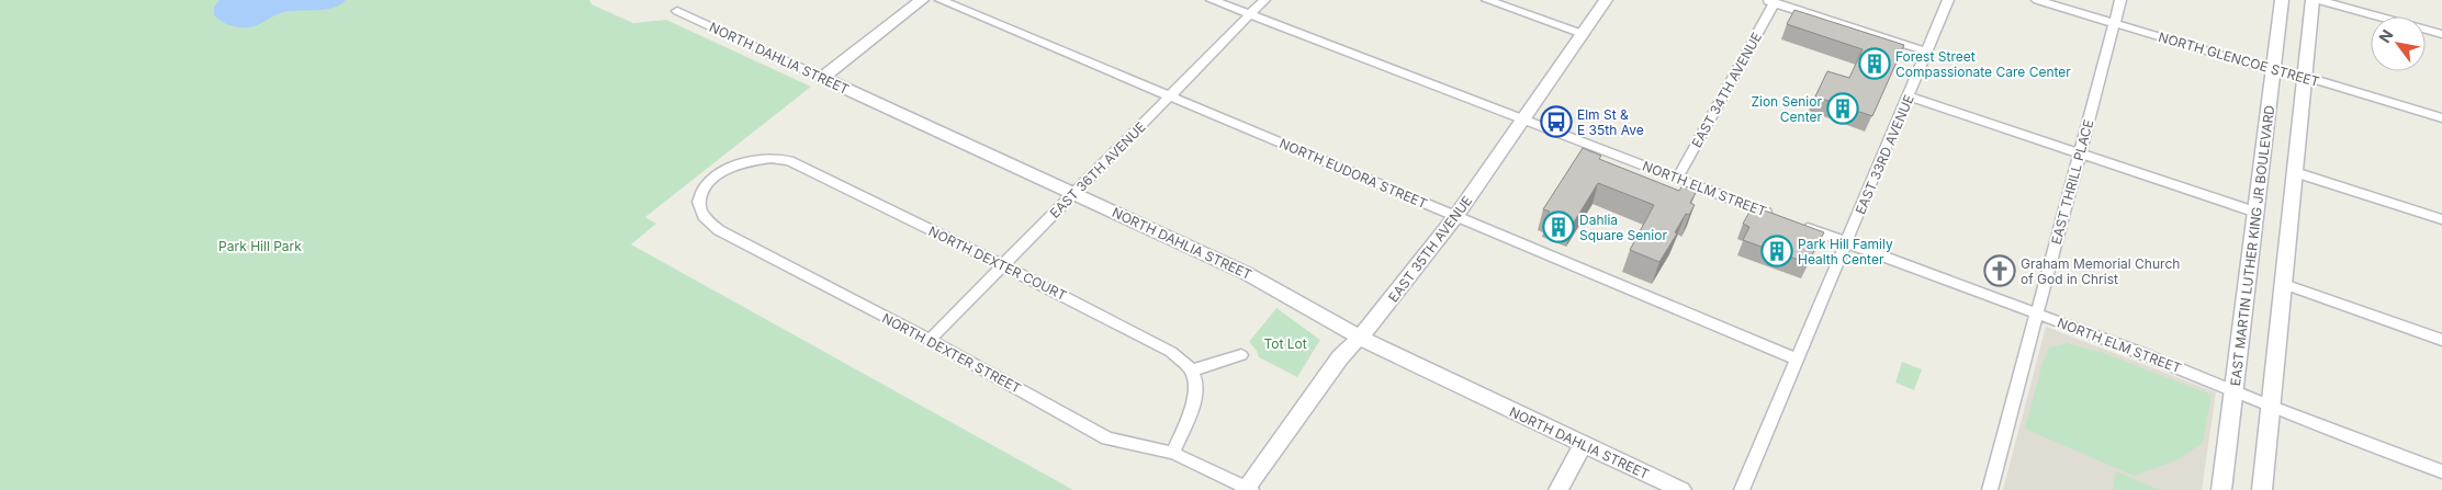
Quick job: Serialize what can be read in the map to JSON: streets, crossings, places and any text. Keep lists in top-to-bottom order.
{
  "streets": {
    "street": [
      "NORTH DAHLIA STREET",
      "NORTH GLENCOE STREET",
      "EAST 34TH AVENUE",
      "EAST 33RD AVENUE",
      "EAST 36TH AVENUE",
      "NORTH EUDORA STREET",
      "EAST THRILL PLACE",
      "NORTH ELM STREET",
      "EAST MARTIN LUTHER KING JR BOULEVARD",
      "EAST 35TH AVENUE",
      "NORTH DEXTER COURT",
      "NORTH DEXTER STREET"
    ]
  },
  "crossings": [
    ["NORTH DAHLIA STREET", "EAST 36TH AVENUE"],
    ["NORTH DAHLIA STREET", "EAST 35TH AVENUE"],
    ["NORTH GLENCOE STREET", "EAST THRILL PLACE"],
    ["NORTH GLENCOE STREET", "EAST MARTIN LUTHER KING JR BOULEVARD"],
    ["EAST 34TH AVENUE", "NORTH ELM STREET"],
    ["EAST 33RD AVENUE", "NORTH EUDORA STREET"],
    ["EAST 33RD AVENUE", "NORTH ELM STREET"],
    ["EAST 36TH AVENUE", "NORTH EUDORA STREET"],
    ["EAST 36TH AVENUE", "NORTH ELM STREET"],
    ["EAST 36TH AVENUE", "NORTH DEXTER COURT"],
    ["EAST 36TH AVENUE", "NORTH DEXTER STREET"],
    ["NORTH EUDORA STREET", "EAST 35TH AVENUE"],
    ["EAST THRILL PLACE", "NORTH ELM STREET"],
    ["NORTH ELM STREET", "EAST MARTIN LUTHER KING JR BOULEVARD"],
    ["NORTH ELM STREET", "EAST 35TH AVENUE"],
    ["EAST 35TH AVENUE", "NORTH DEXTER STREET"],
    ["NORTH DEXTER COURT", "NORTH DEXTER STREET"]
  ],
  "parks": ["Park Hill Park", "Tot Lot"],
  "places": {
    "building": [
      "Forest Street Compassionate Care Center",
      "Zion Senior Center",
      "Dahlia Square Senior",
      "Park Hill Family Health Center"
    ],
    "bus stop": ["Elm St & E 35th Ave"],
    "church": ["Graham Memorial Church of God in Christ"]
  },
  "north": "top left"
}
